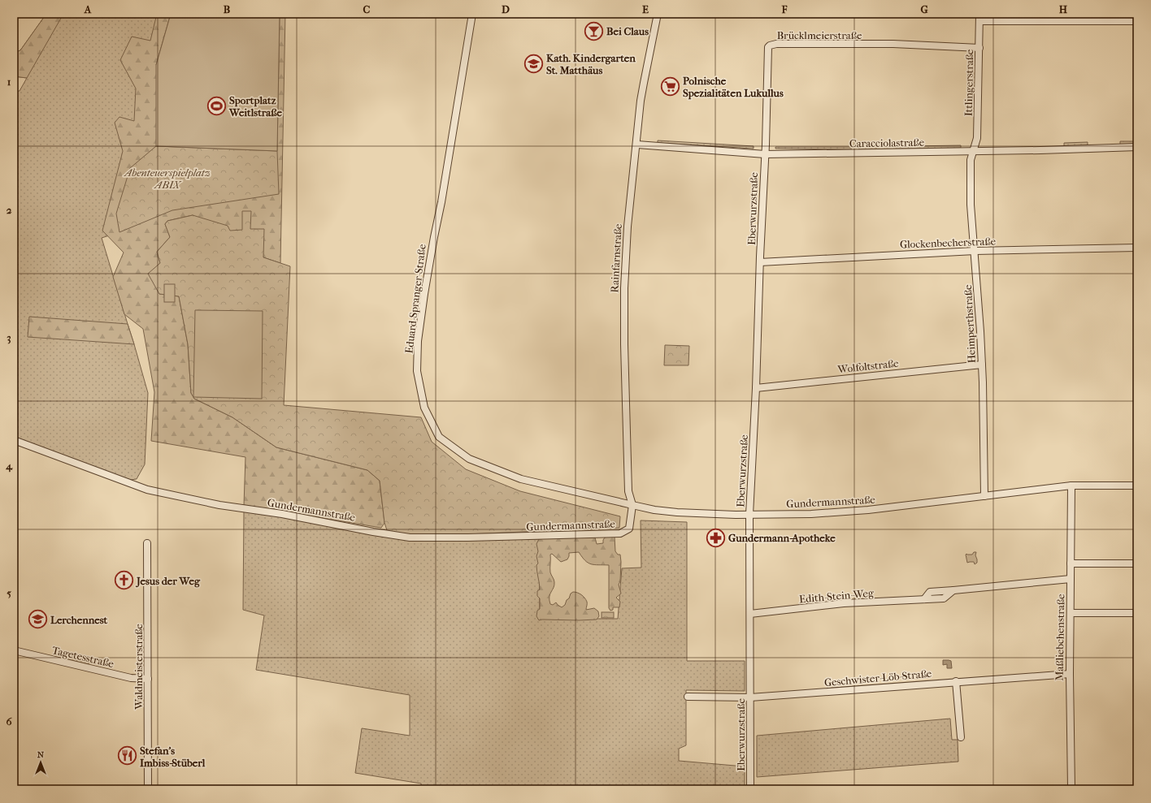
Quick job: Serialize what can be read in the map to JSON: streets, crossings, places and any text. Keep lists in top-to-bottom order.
{
  "streets": {
    "street": [
      "Brücklmeierstraße",
      "Ittlingerstraße",
      "Caracciolastraße",
      "Eberwurzstraße",
      "Glockenbecherstraße",
      "Rainfarnstraße",
      "Eduard-Spranger-Straße",
      "Heimperthstraße",
      "Wolfoltstraße",
      "Gundermannstraße",
      "Edith-Stein-Weg",
      "Maßliebchenstraße",
      "Tagetesstraße",
      "Waldmeisterstraße",
      "Geschwister-Löb-Straße"
    ]
  },
  "crossings": [
    ["Brücklmeierstraße", "Ittlingerstraße"],
    ["Brücklmeierstraße", "Caracciolastraße"],
    ["Brücklmeierstraße", "Eberwurzstraße"],
    ["Ittlingerstraße", "Caracciolastraße"],
    ["Ittlingerstraße", "Heimperthstraße"],
    ["Caracciolastraße", "Eberwurzstraße"],
    ["Caracciolastraße", "Rainfarnstraße"],
    ["Caracciolastraße", "Heimperthstraße"],
    ["Eberwurzstraße", "Glockenbecherstraße"],
    ["Eberwurzstraße", "Wolfoltstraße"],
    ["Eberwurzstraße", "Gundermannstraße"],
    ["Eberwurzstraße", "Edith-Stein-Weg"],
    ["Eberwurzstraße", "Geschwister-Löb-Straße"],
    ["Glockenbecherstraße", "Heimperthstraße"],
    ["Rainfarnstraße", "Eduard-Spranger-Straße"],
    ["Rainfarnstraße", "Gundermannstraße"],
    ["Eduard-Spranger-Straße", "Gundermannstraße"],
    ["Heimperthstraße", "Wolfoltstraße"],
    ["Heimperthstraße", "Gundermannstraße"],
    ["Gundermannstraße", "Maßliebchenstraße"],
    ["Edith-Stein-Weg", "Maßliebchenstraße"],
    ["Maßliebchenstraße", "Geschwister-Löb-Straße"],
    ["Tagetesstraße", "Waldmeisterstraße"]
  ],
  "parks": ["Abenteuerspielplatz ABIX"],
  "places": {
    "bar": ["Bei Claus"],
    "school or university": ["Kath. Kindergarten St. Matthäus", "Lerchennest"],
    "supermarket": ["Polnische Spezialitäten Lukullus"],
    "sports": ["Sportplatz Weitlstraße"],
    "pharmacy": ["Gundermann-Apotheke"],
    "church": ["Jesus der Weg"],
    "restaurant": ["Stefan's Imbiss-Stüberl"]
  },
  "north": "top",
  "grid": {
    "columns": [
      "A",
      "B",
      "C",
      "D",
      "E",
      "F",
      "G",
      "H"
    ],
    "rows": [
      "1",
      "2",
      "3",
      "4",
      "5",
      "6"
    ]
  }
}
